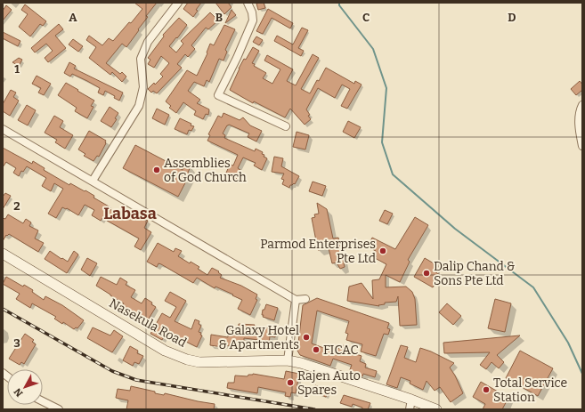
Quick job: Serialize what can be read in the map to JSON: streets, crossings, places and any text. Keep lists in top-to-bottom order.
{
  "streets": {
    "main road": ["Nasekula Road"]
  },
  "districts": ["Labasa"],
  "places": [
    "Assemblies of God Church",
    "Parmod Enterprises Pte Ltd",
    "Dalip Chand & Sons Pte Ltd",
    "Galaxy Hotel & Apartments",
    "FICAC",
    "Rajen Auto Spares",
    "Total Service Station"
  ],
  "north": "bottom left",
  "grid": {
    "columns": [
      "A",
      "B",
      "C",
      "D"
    ],
    "rows": ["1", "2", "3"]
  }
}
